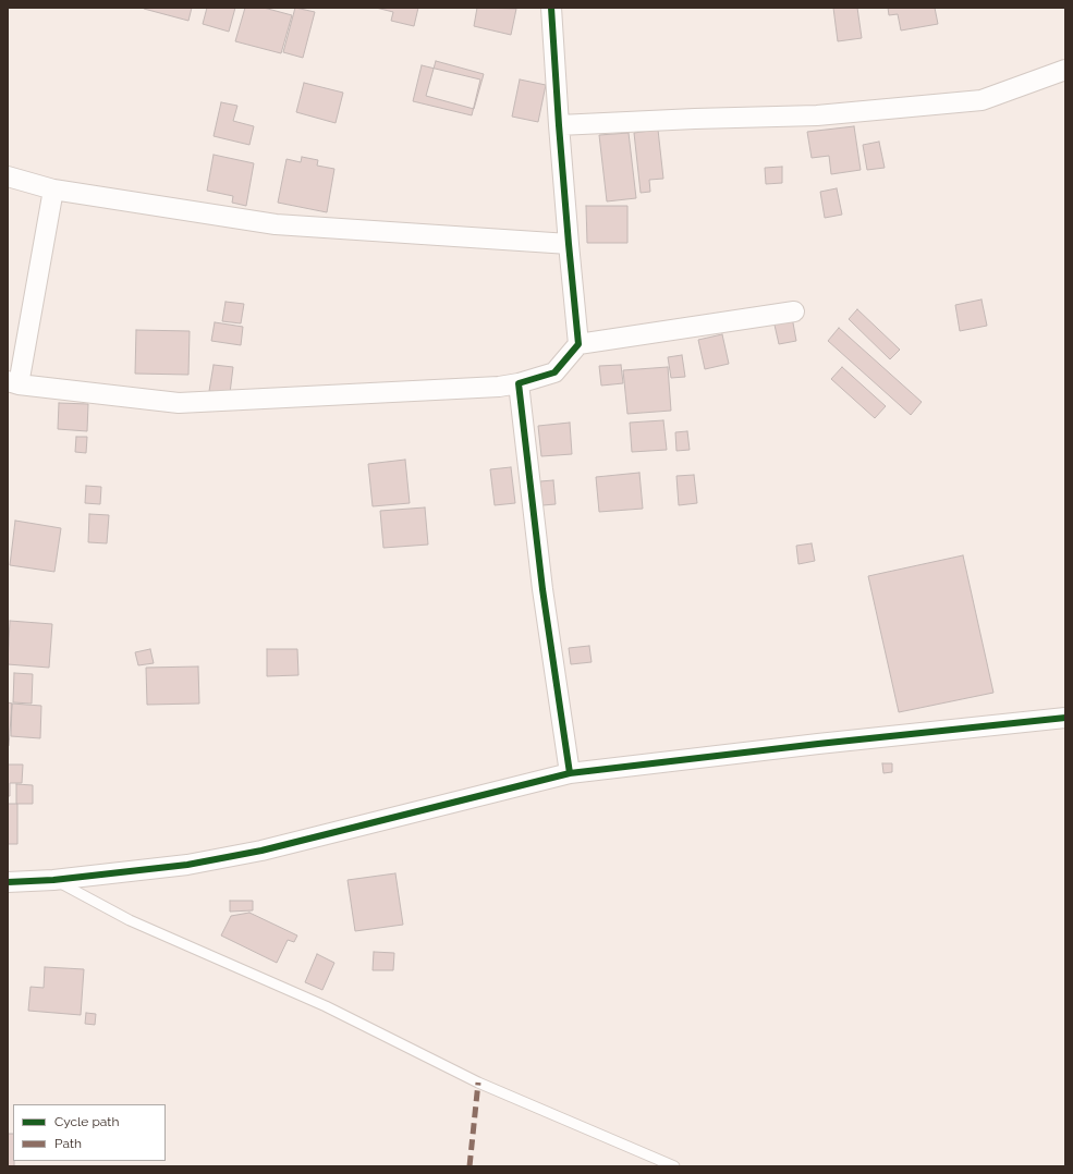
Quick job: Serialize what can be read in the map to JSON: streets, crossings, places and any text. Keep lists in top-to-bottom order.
{
  "legend": ["Cycle path", "Path"]
}
